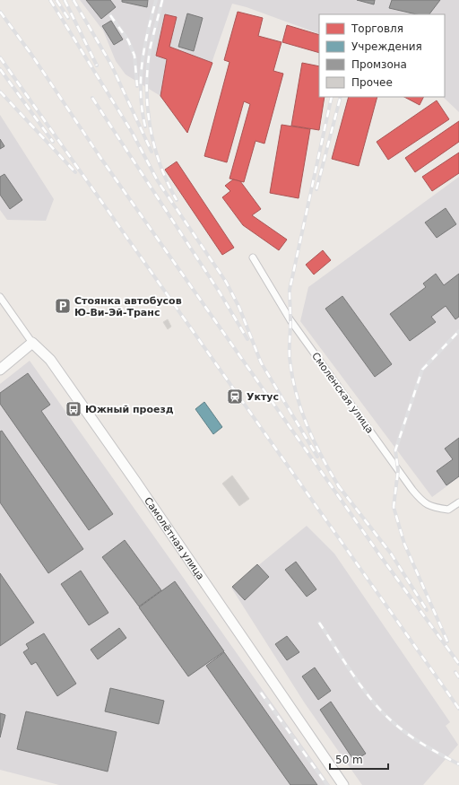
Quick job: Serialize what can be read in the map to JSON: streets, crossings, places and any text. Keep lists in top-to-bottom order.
{
  "streets": {
    "main road": ["Самолётная улица"],
    "street": ["Смоленская улица"]
  },
  "places": {
    "parking": ["Стоянка автобусов Ю-Ви-Эй-Транс"],
    "station": ["Уктус"],
    "bus stop": ["Южный проезд"]
  },
  "legend": [
    "Торговля",
    "Учреждения",
    "Промзона",
    "Прочее"
  ],
  "scale_bar": "50 m"
}
